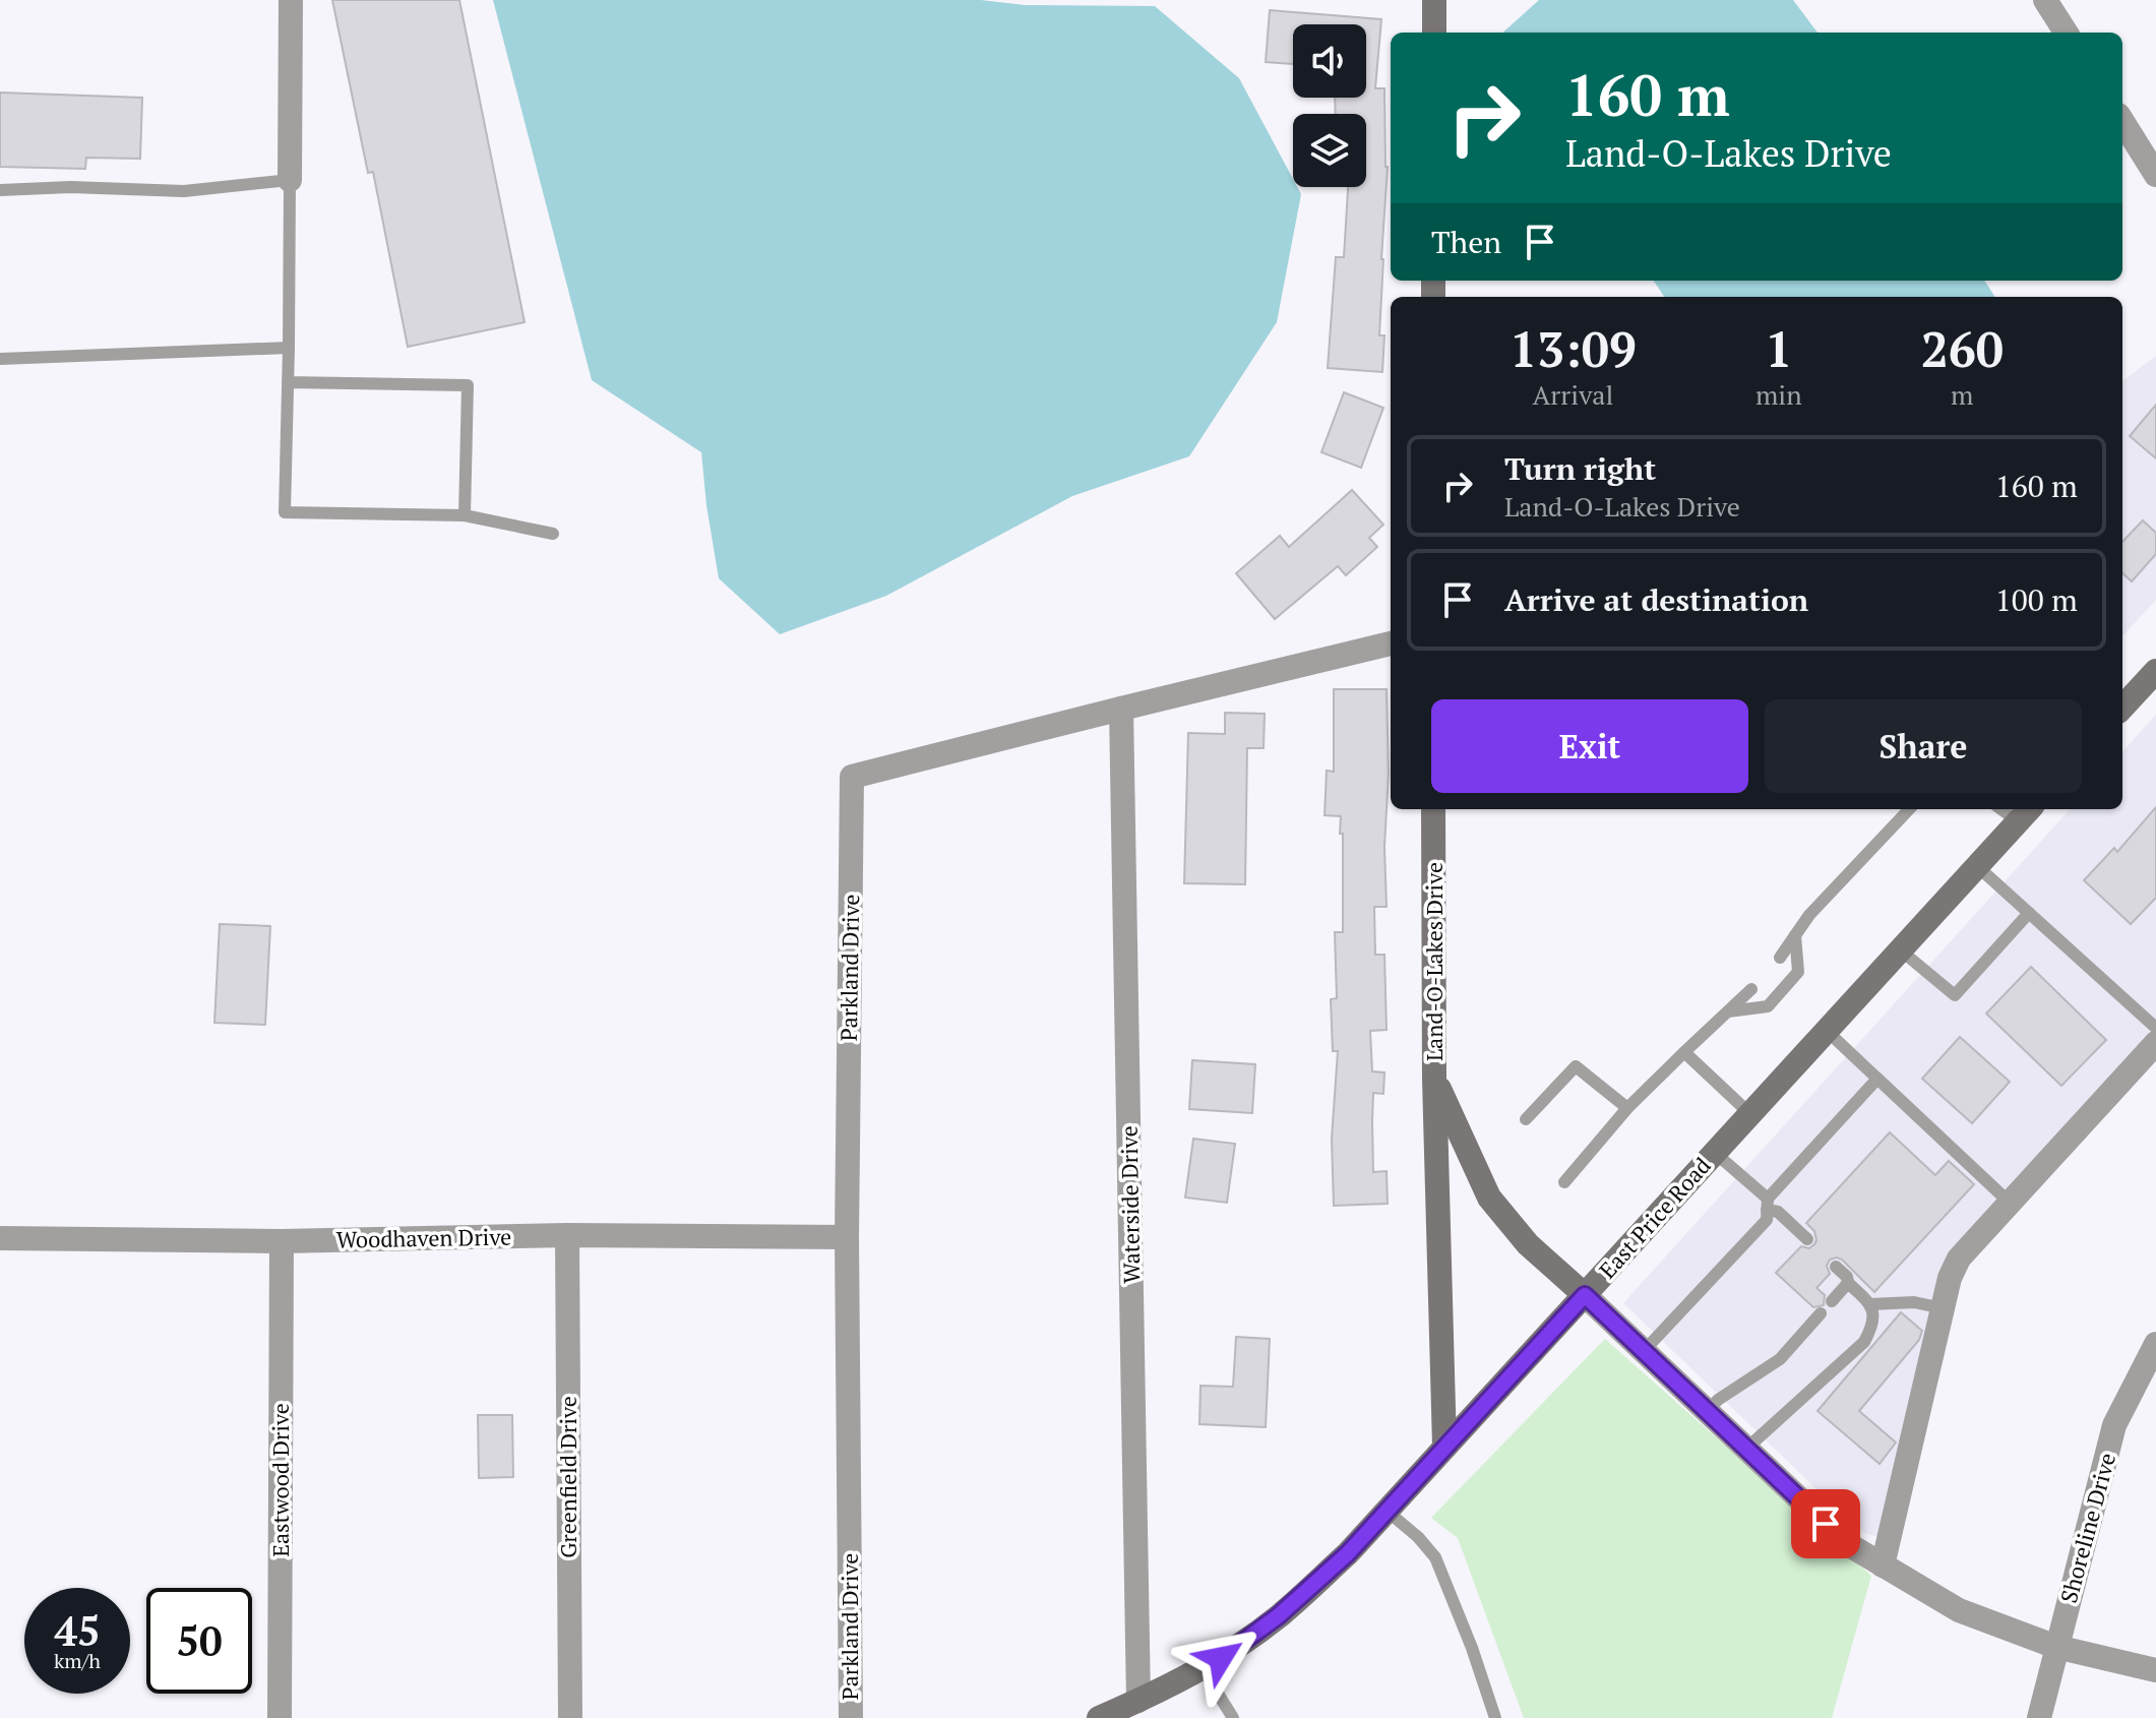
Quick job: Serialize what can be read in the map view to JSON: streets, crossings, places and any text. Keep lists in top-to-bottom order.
{
  "streets": {
    "main road": ["Land-O-Lakes Drive", "East Price Road"],
    "street": [
      "Parkland Drive",
      "Waterside Drive",
      "Woodhaven Drive",
      "Greenfield Drive",
      "Eastwood Drive",
      "Shoreline Drive"
    ]
  },
  "crossings": [
    ["Land-O-Lakes Drive", "East Price Road"],
    ["Land-O-Lakes Drive", "Shoreline Drive"],
    ["Parkland Drive", "Waterside Drive"],
    ["Parkland Drive", "Woodhaven Drive"],
    ["Waterside Drive", "East Price Road"],
    ["Woodhaven Drive", "Greenfield Drive"],
    ["Woodhaven Drive", "Eastwood Drive"]
  ],
  "page": {
    "turn": ["160 m", "Land-O-Lakes Drive"],
    "then": "Then",
    "eta": [
      "13:09",
      "Arrival",
      "1",
      "min",
      "260",
      "m"
    ],
    "list": [
      {
        "name": "Turn right",
        "note": "Land-O-Lakes Drive",
        "value": "160 m"
      },
      {
        "name": "Arrive at destination",
        "value": "100 m"
      }
    ],
    "buttons": ["Exit", "Share"],
    "speed": "45 km/h",
    "limit": "50"
  }
}
